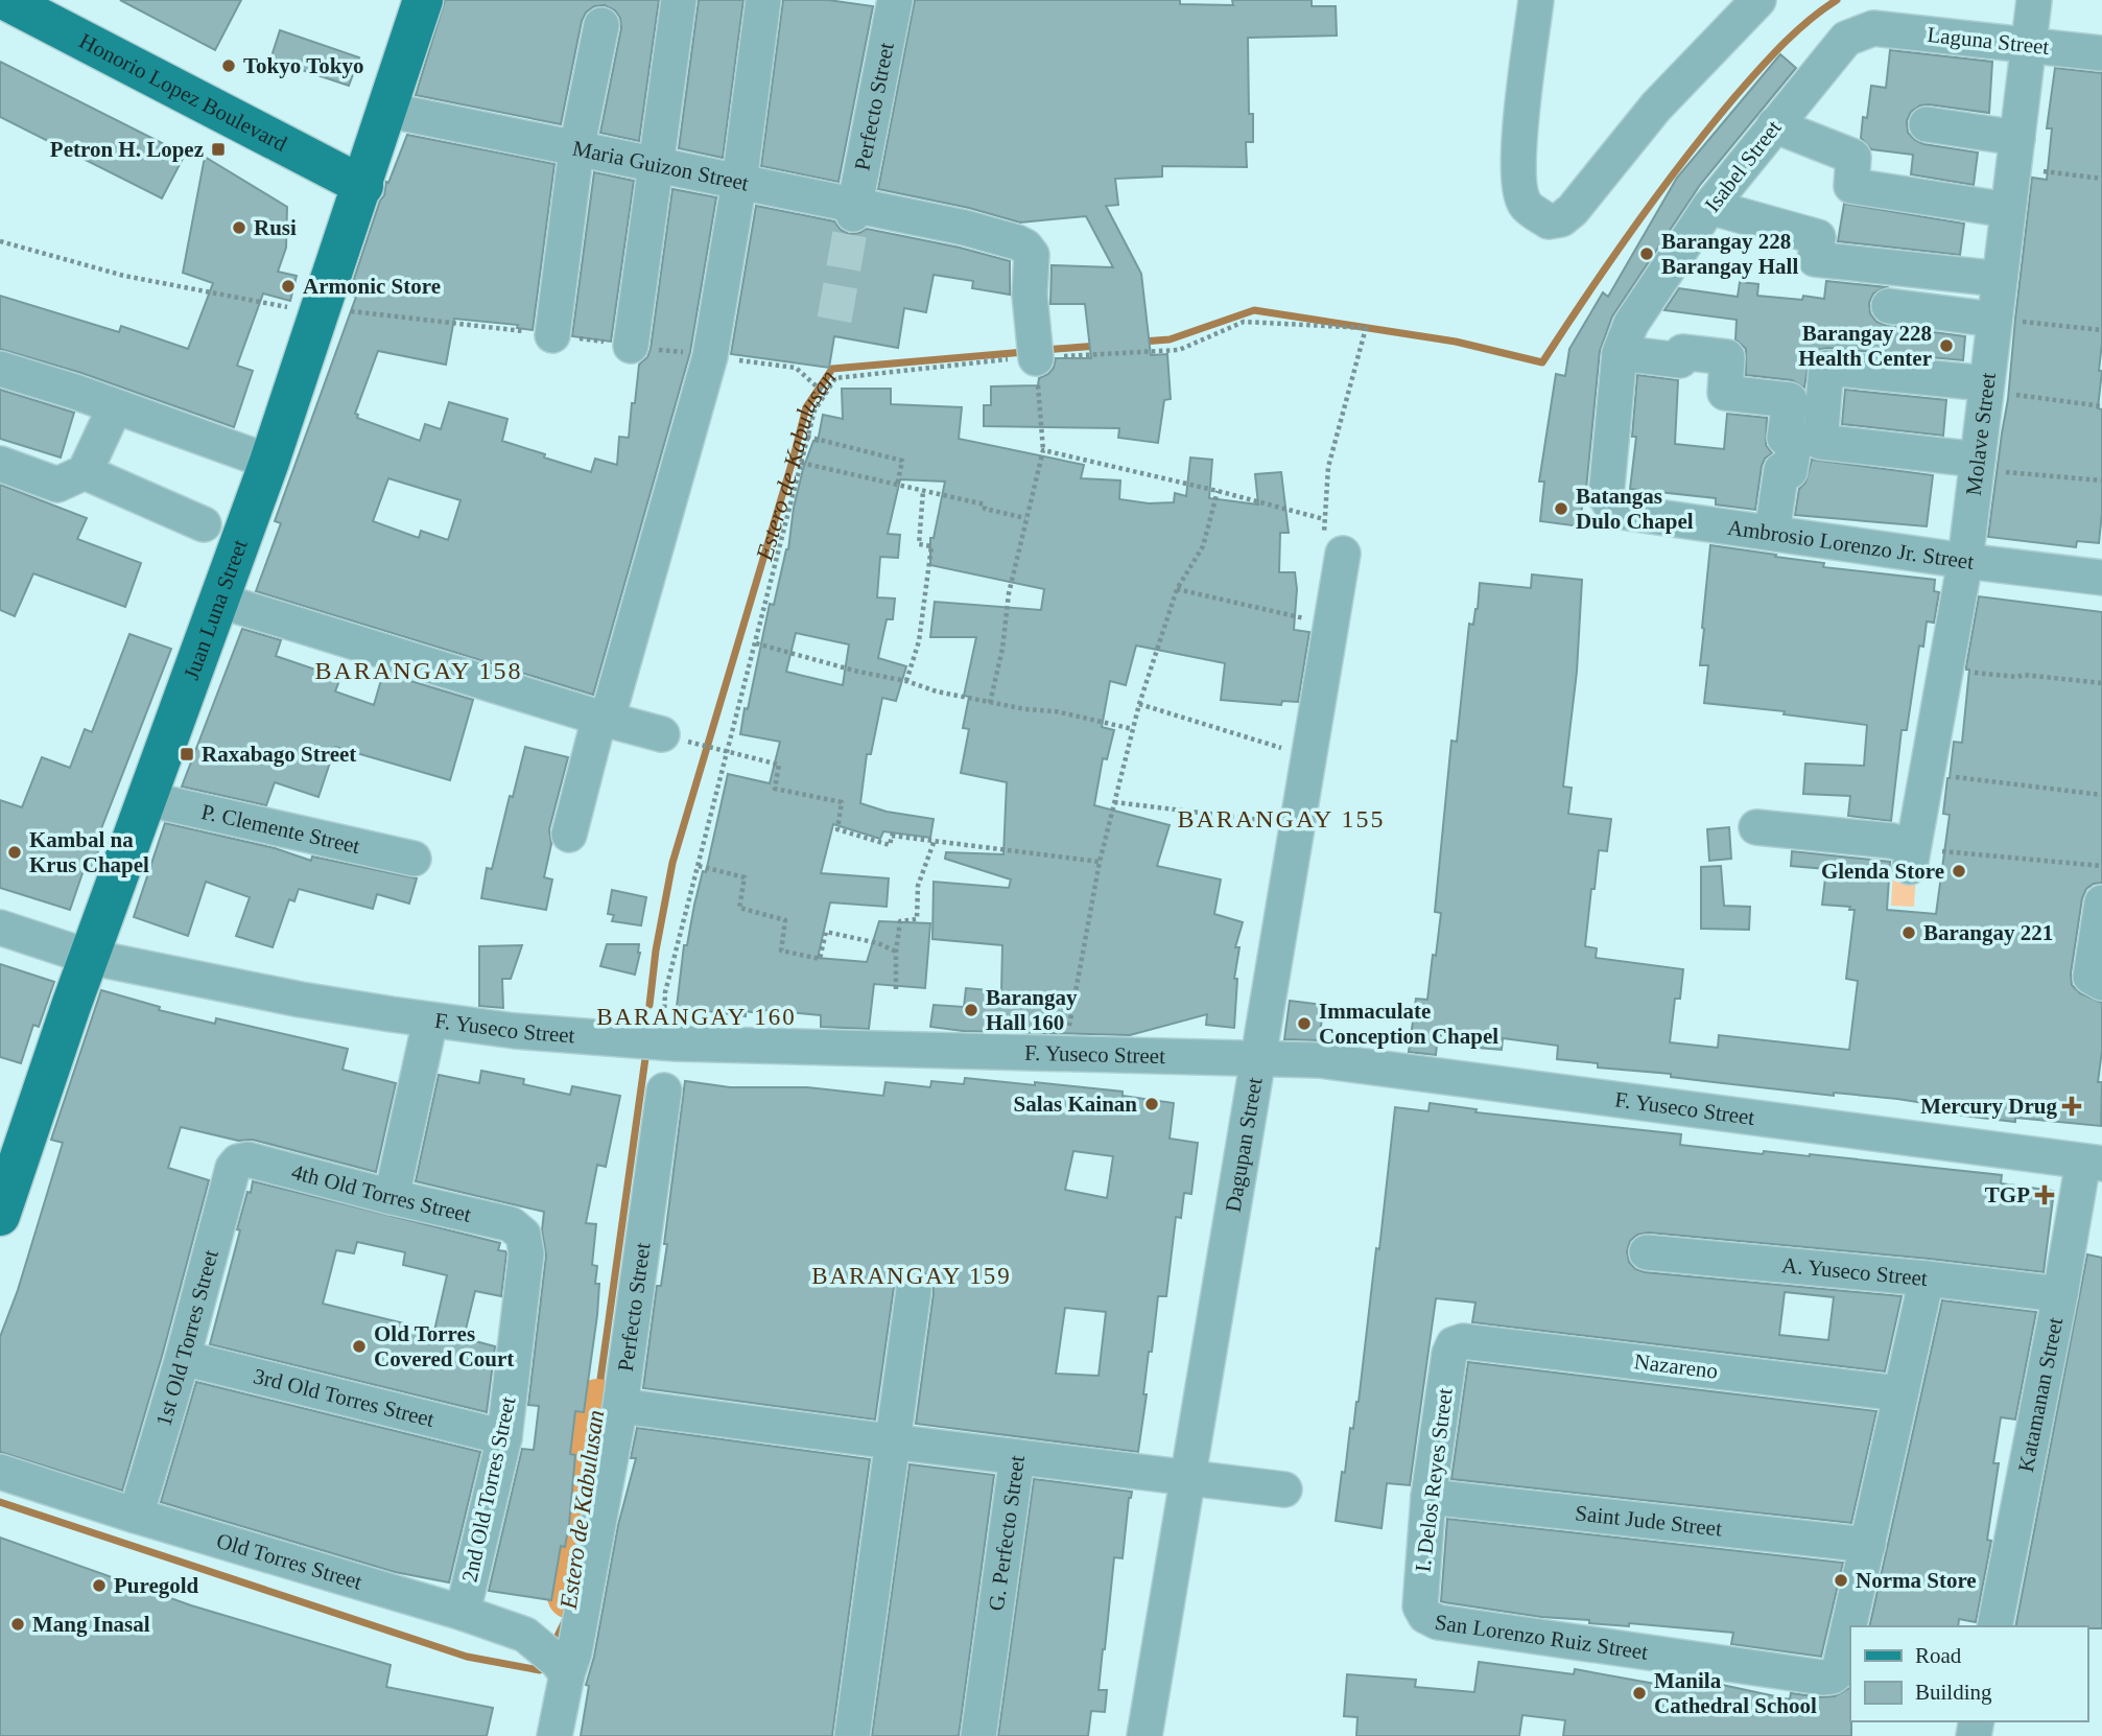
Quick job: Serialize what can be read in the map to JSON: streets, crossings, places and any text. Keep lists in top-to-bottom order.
{
  "streets": {
    "main road": ["Honorio Lopez Boulevard", "Juan Luna Street"],
    "street": [
      "Laguna Street",
      "Perfecto Street",
      "Maria Guizon Street",
      "Isabel Street",
      "Molave Street",
      "Ambrosio Lorenzo Jr. Street",
      "P. Clemente Street",
      "F. Yuseco Street",
      "Dagupan Street",
      "4th Old Torres Street",
      "A. Yuseco Street",
      "1st Old Torres Street",
      "Nazareno",
      "Katamanan Street",
      "3rd Old Torres Street",
      "I. Delos Reyes Street",
      "2nd Old Torres Street",
      "Saint Jude Street",
      "G. Perfecto Street",
      "Old Torres Street",
      "San Lorenzo Ruiz Street"
    ]
  },
  "crossings": [
    ["Laguna Street", "Isabel Street"],
    ["Laguna Street", "Molave Street"],
    ["Honorio Lopez Boulevard", "Juan Luna Street"],
    ["Perfecto Street", "Maria Guizon Street"],
    ["Perfecto Street", "Old Torres Street"],
    ["Maria Guizon Street", "Juan Luna Street"],
    ["Isabel Street", "Ambrosio Lorenzo Jr. Street"],
    ["Molave Street", "Ambrosio Lorenzo Jr. Street"],
    ["Juan Luna Street", "P. Clemente Street"],
    ["Juan Luna Street", "F. Yuseco Street"],
    ["F. Yuseco Street", "Dagupan Street"],
    ["F. Yuseco Street", "Katamanan Street"],
    ["Dagupan Street", "G. Perfecto Street"],
    ["4th Old Torres Street", "1st Old Torres Street"],
    ["4th Old Torres Street", "2nd Old Torres Street"],
    ["A. Yuseco Street", "Katamanan Street"],
    ["1st Old Torres Street", "3rd Old Torres Street"],
    ["1st Old Torres Street", "Old Torres Street"],
    ["Nazareno", "I. Delos Reyes Street"],
    ["3rd Old Torres Street", "2nd Old Torres Street"],
    ["I. Delos Reyes Street", "Saint Jude Street"],
    ["I. Delos Reyes Street", "San Lorenzo Ruiz Street"],
    ["2nd Old Torres Street", "Old Torres Street"],
    ["Saint Jude Street", "San Lorenzo Ruiz Street"]
  ],
  "districts": [
    "BARANGAY 158",
    "BARANGAY 155",
    "BARANGAY 160",
    "BARANGAY 159"
  ],
  "water": ["Estero de Kabulusan"],
  "places": {
    "other": [
      "Tokyo Tokyo",
      "Rusi",
      "Barangay 228 Barangay Hall",
      "Armonic Store",
      "Barangay 228 Health Center",
      "Batangas Dulo Chapel",
      "Kambal na Krus Chapel",
      "Glenda Store",
      "Barangay 221",
      "Barangay Hall 160",
      "Immaculate Conception Chapel",
      "Salas Kainan",
      "Old Torres Covered Court",
      "Norma Store",
      "Puregold",
      "Mang Inasal",
      "Manila Cathedral School"
    ],
    "transit": ["Petron H. Lopez", "Raxabago Street"],
    "health": ["Mercury Drug", "TGP"]
  },
  "legend": ["Road", "Building"]
}
